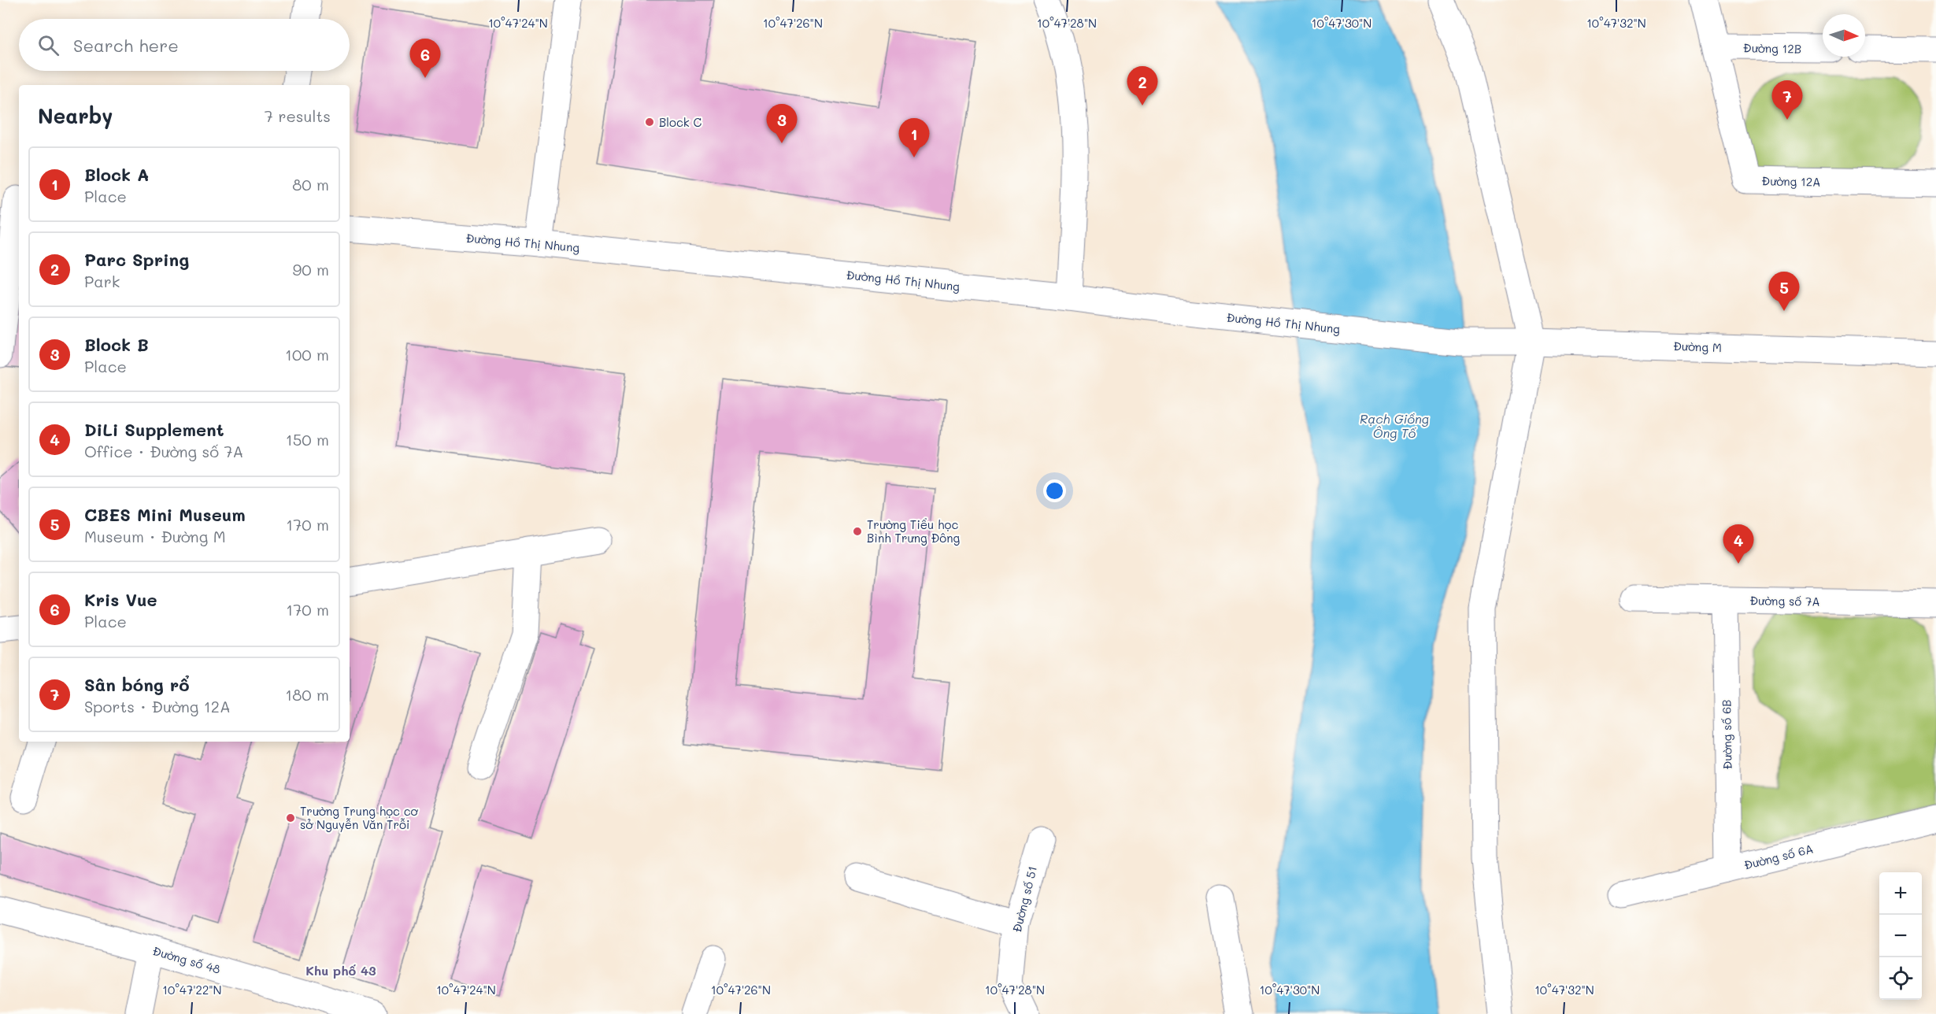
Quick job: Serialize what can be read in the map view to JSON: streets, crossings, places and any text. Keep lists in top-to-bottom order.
{
  "streets": {
    "street": [
      "Đường 12B",
      "Đường 12A",
      "Đường Hồ Thị Nhung",
      "Đường M",
      "Đường số 7A",
      "Đường số 6B",
      "Đường số 6A",
      "Đường số 51",
      "Đường số 48"
    ]
  },
  "crossings": [
    ["Đường 12B", "Đường 12A"],
    ["Đường Hồ Thị Nhung", "Đường M"],
    ["Đường số 7A", "Đường số 6B"],
    ["Đường số 6B", "Đường số 6A"]
  ],
  "districts": ["Khu phố 43"],
  "water": ["Rạch Giồng Ông Tố"],
  "places": ["Block C", "Trường Tiểu học Bình Trưng Đông", "Trường Trung học cơ sở Nguyễn Văn Trỗi"],
  "north": "right",
  "page": {
    "search": "Search here",
    "pins": [
      "6",
      "2",
      "7",
      "3",
      "1",
      "5",
      "4"
    ],
    "heading": ["Nearby", "7 results"],
    "list": [
      {
        "mark": "1",
        "name": "Block A",
        "note": "Place",
        "value": "80 m"
      },
      {
        "mark": "2",
        "name": "Parc Spring",
        "note": "Park",
        "value": "90 m"
      },
      {
        "mark": "3",
        "name": "Block B",
        "note": "Place",
        "value": "100 m"
      },
      {
        "mark": "4",
        "name": "DiLi Supplement",
        "note": "Office · Đường số 7A",
        "value": "150 m"
      },
      {
        "mark": "5",
        "name": "CBES Mini Museum",
        "note": "Museum · Đường M",
        "value": "170 m"
      },
      {
        "mark": "6",
        "name": "Kris Vue",
        "note": "Place",
        "value": "170 m"
      },
      {
        "mark": "7",
        "name": "Sân bóng rổ",
        "note": "Sports · Đường 12A",
        "value": "180 m"
      }
    ],
    "map_buttons": ["+", "−"]
  },
  "coordinates": [
    "10°47'24\"N",
    "10°47'26\"N",
    "10°47'28\"N",
    "10°47'30\"N",
    "10°47'32\"N",
    "10°47'22\"N"
  ]
}
